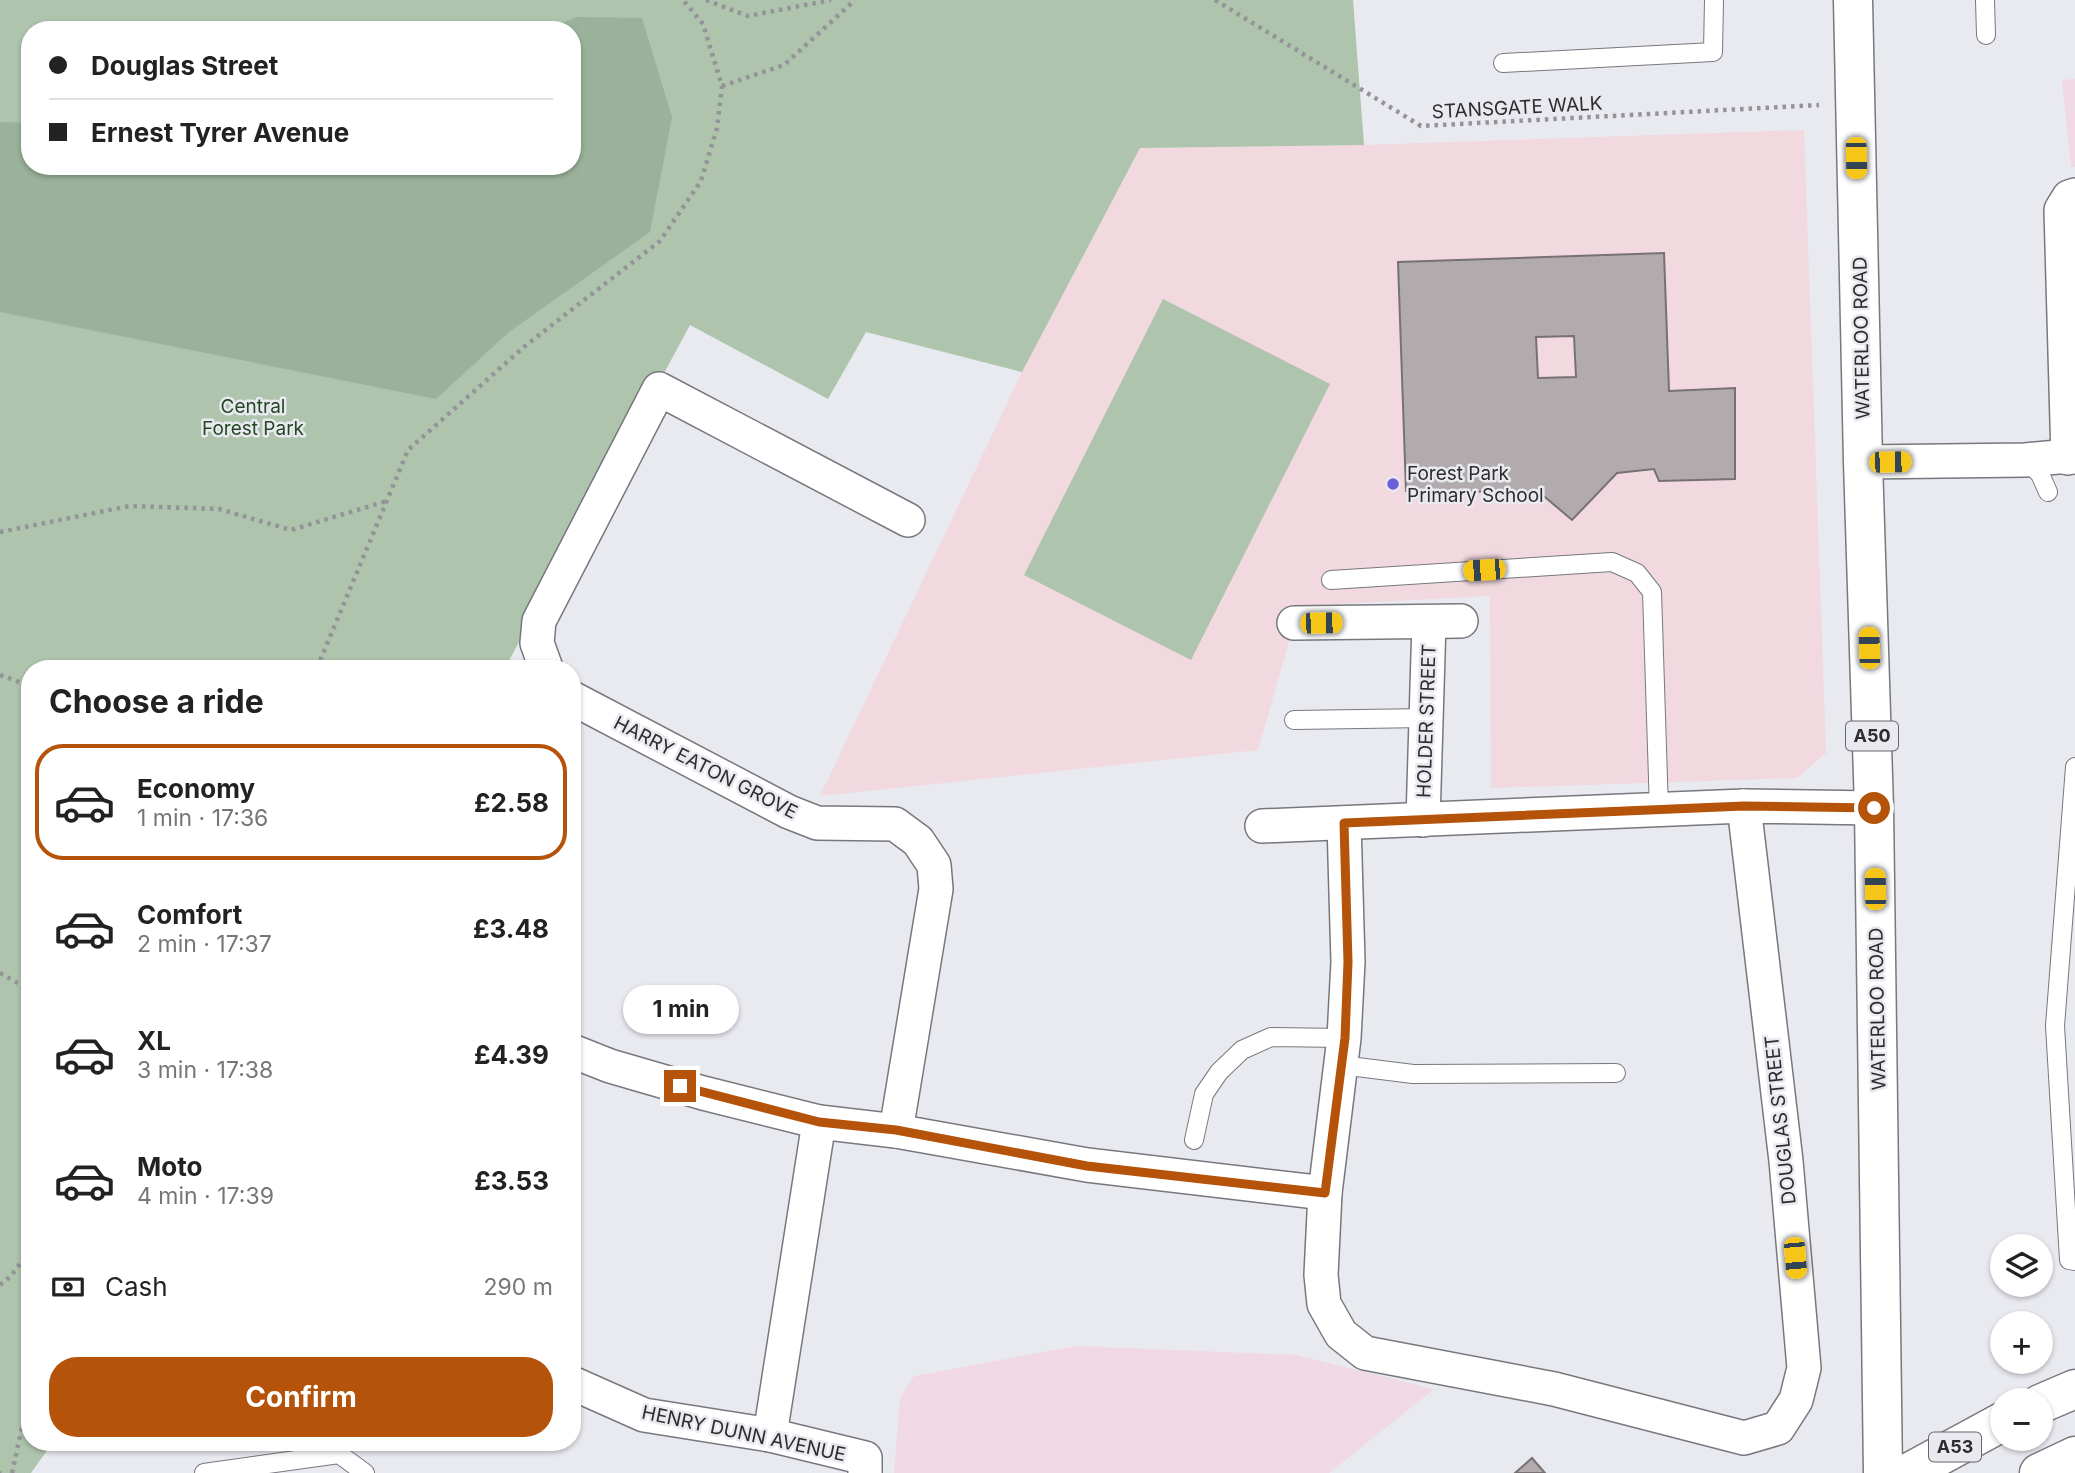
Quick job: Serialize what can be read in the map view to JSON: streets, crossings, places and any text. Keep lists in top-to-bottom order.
{
  "streets": {
    "highway": ["WATERLOO ROAD", "A50", "A53"],
    "street": [
      "HOLDER STREET",
      "HARRY EATON GROVE",
      "DOUGLAS STREET",
      "HENRY DUNN AVENUE"
    ],
    "path": ["STANSGATE WALK"]
  },
  "crossings": [
    ["STANSGATE WALK", "WATERLOO ROAD"]
  ],
  "parks": ["Central Forest Park"],
  "places": ["Forest Park Primary School"],
  "page": {
    "banner": ["Douglas Street", "Ernest Tyrer Avenue"],
    "heading": "Choose a ride",
    "list": [
      {
        "name": "Economy",
        "note": "1 min · 17:36",
        "value": "£2.58"
      },
      {
        "name": "Comfort",
        "note": "2 min · 17:37",
        "value": "£3.48"
      },
      {
        "name": "XL",
        "note": "3 min · 17:38",
        "value": "£4.39"
      },
      {
        "name": "Moto",
        "note": "4 min · 17:39",
        "value": "£3.53"
      }
    ],
    "bubble": "1 min",
    "map_buttons": ["+", "−"],
    "pay": ["Cash", "290 m"],
    "buttons": "Confirm"
  }
}
